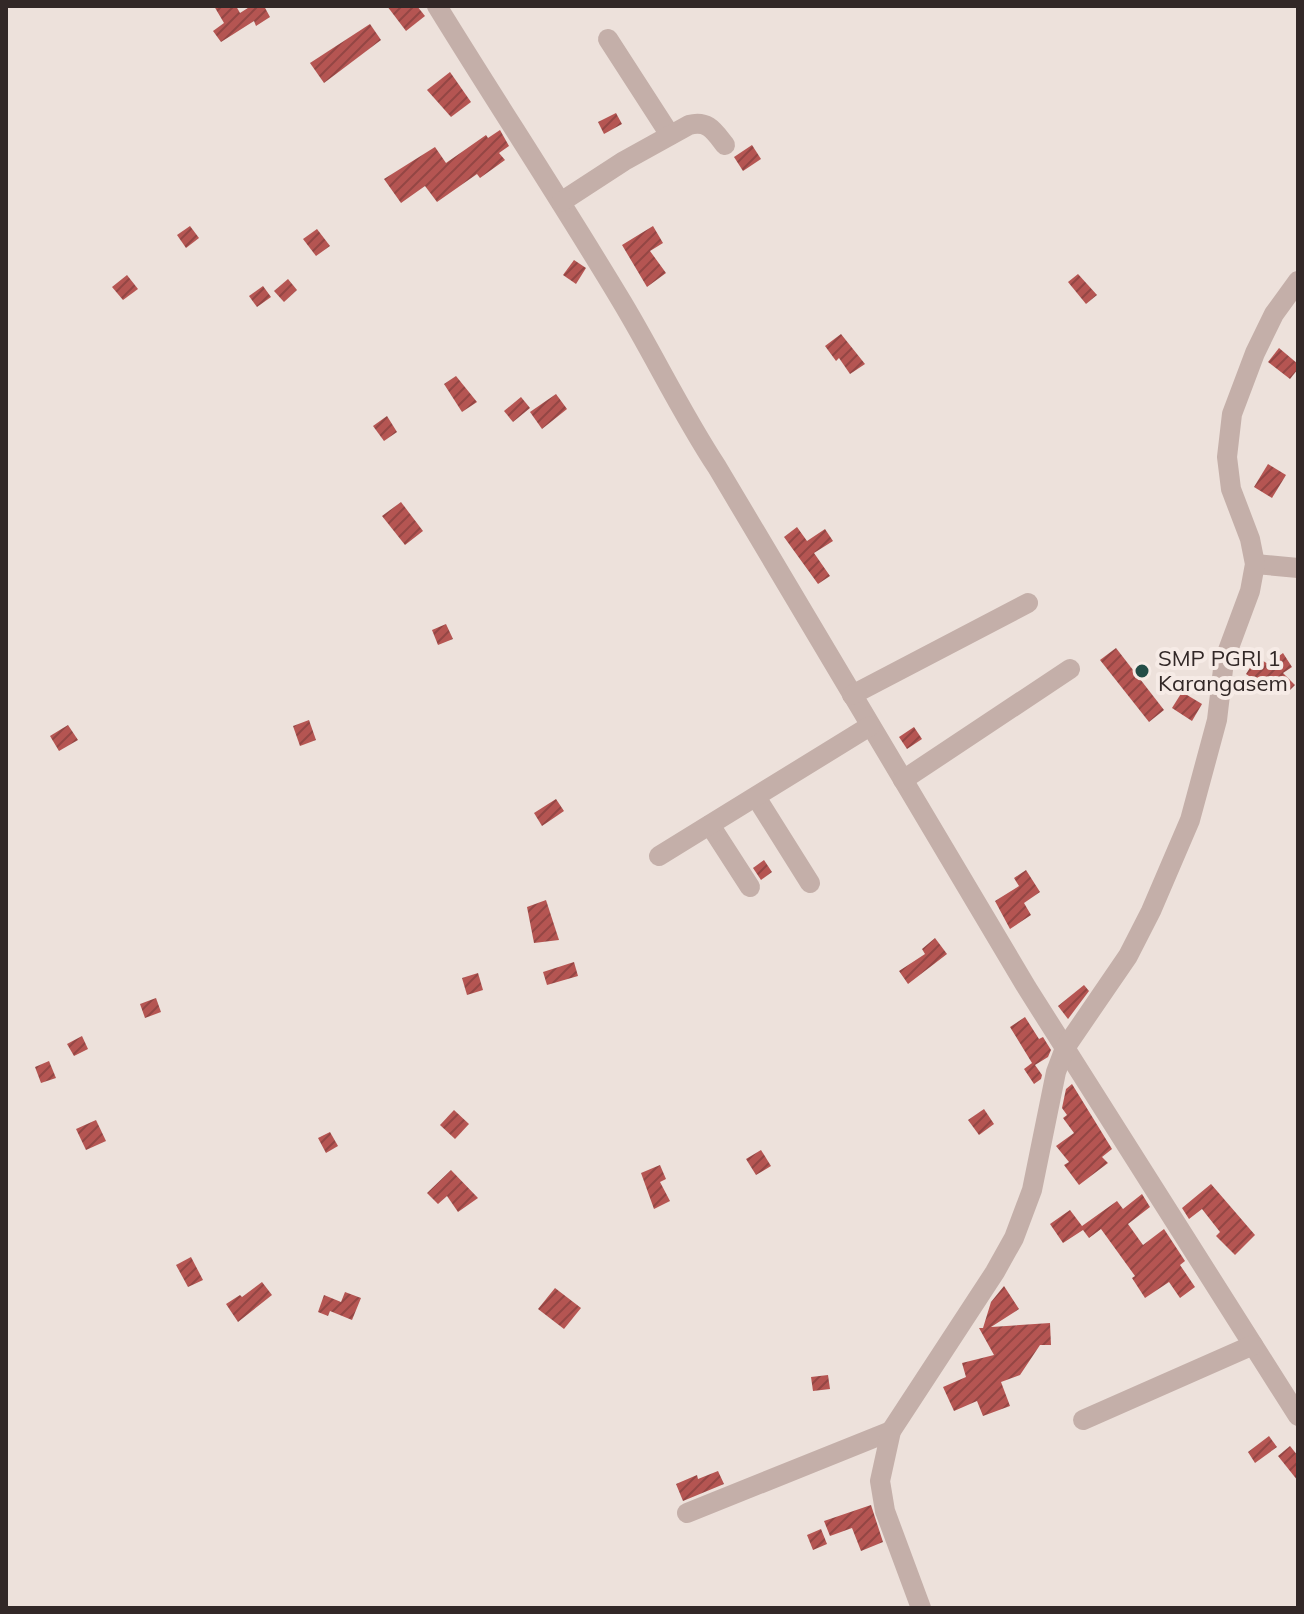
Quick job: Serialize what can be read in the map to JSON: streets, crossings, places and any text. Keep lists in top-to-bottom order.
{
  "places": ["SMP PGRI 1 Karangasem"]
}
